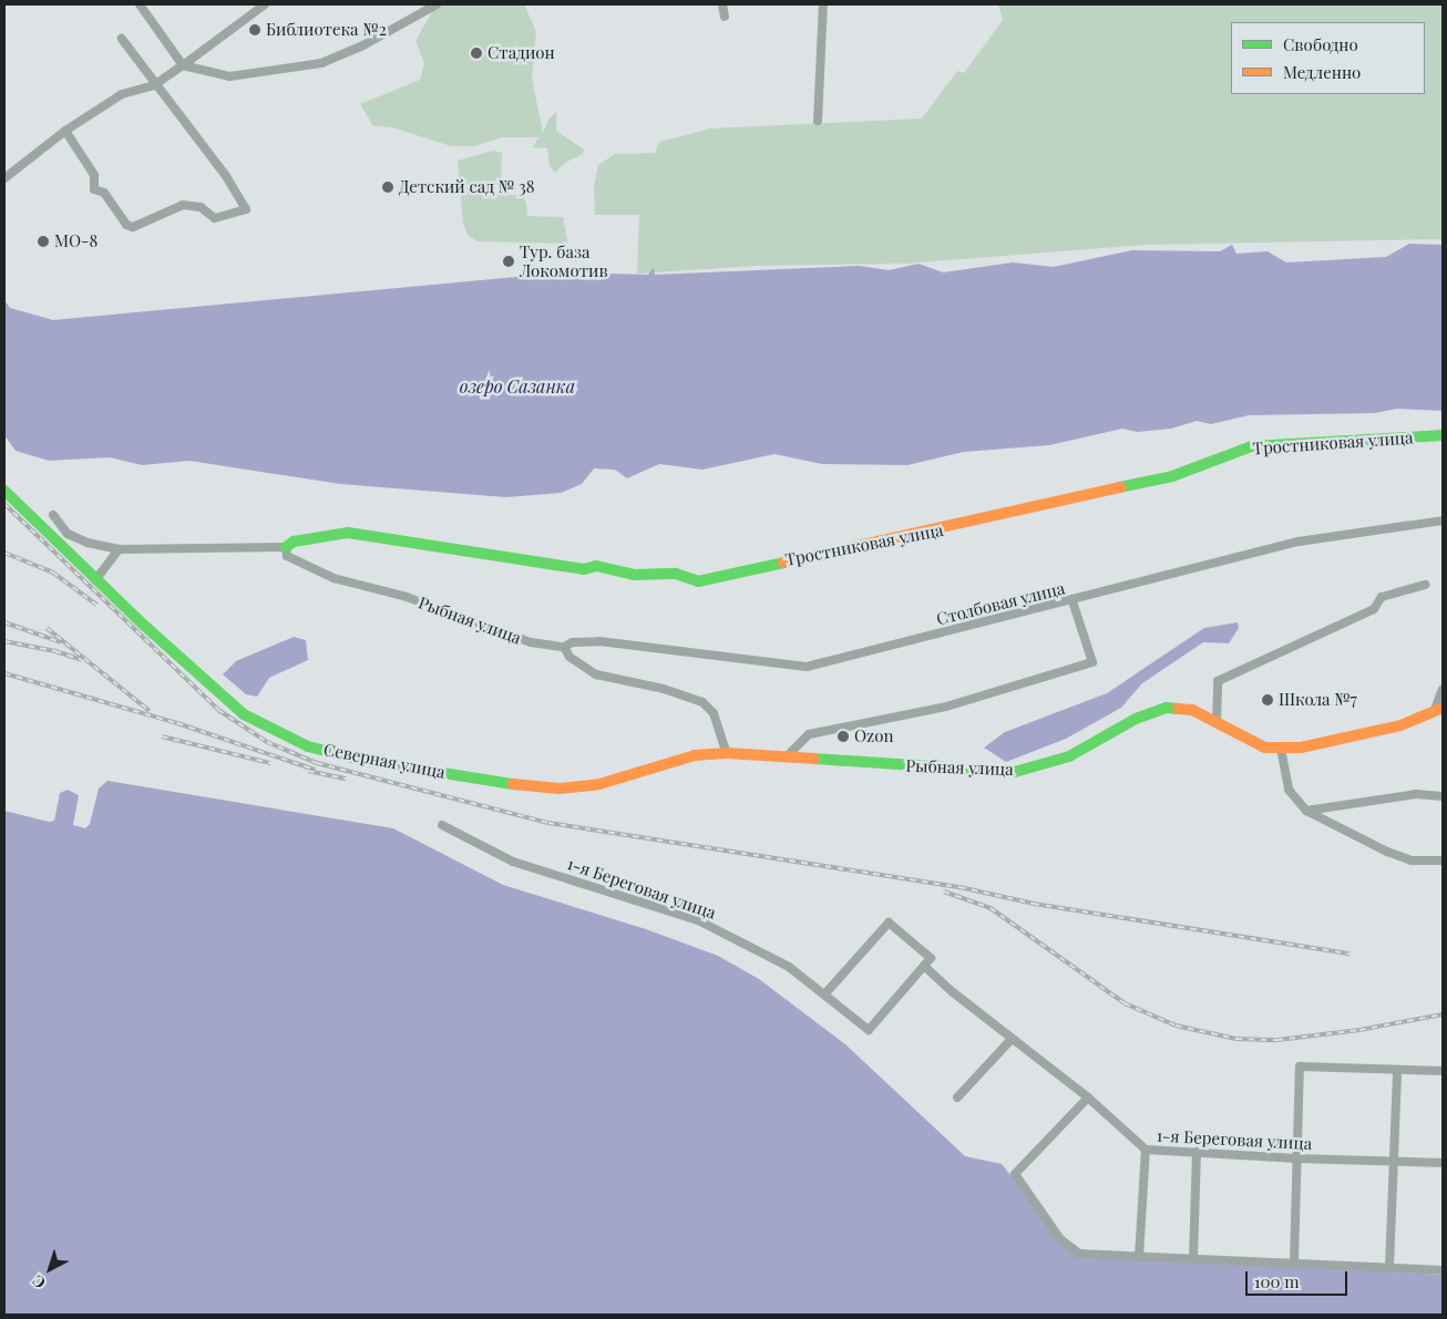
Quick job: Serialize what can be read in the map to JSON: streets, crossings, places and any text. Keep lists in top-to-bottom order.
{
  "streets": {
    "street": [
      "Тростниковая улица",
      "Столбовая улица",
      "Рыбная улица",
      "Северная улица",
      "1-я Береговая улица"
    ]
  },
  "crossings": [
    ["Тростниковая улица", "Рыбная улица"],
    ["Столбовая улица", "Рыбная улица"],
    ["Рыбная улица", "Северная улица"]
  ],
  "water": ["озеро Сазанка"],
  "places": [
    "Библиотека №2",
    "Стадион",
    "Детский сад № 38",
    "MO-8",
    "Тур. база Локомотив",
    "Школа №7",
    "Ozon"
  ],
  "legend": ["Свободно", "Медленно"],
  "scale_bar": "100 m",
  "north": "bottom left"
}
